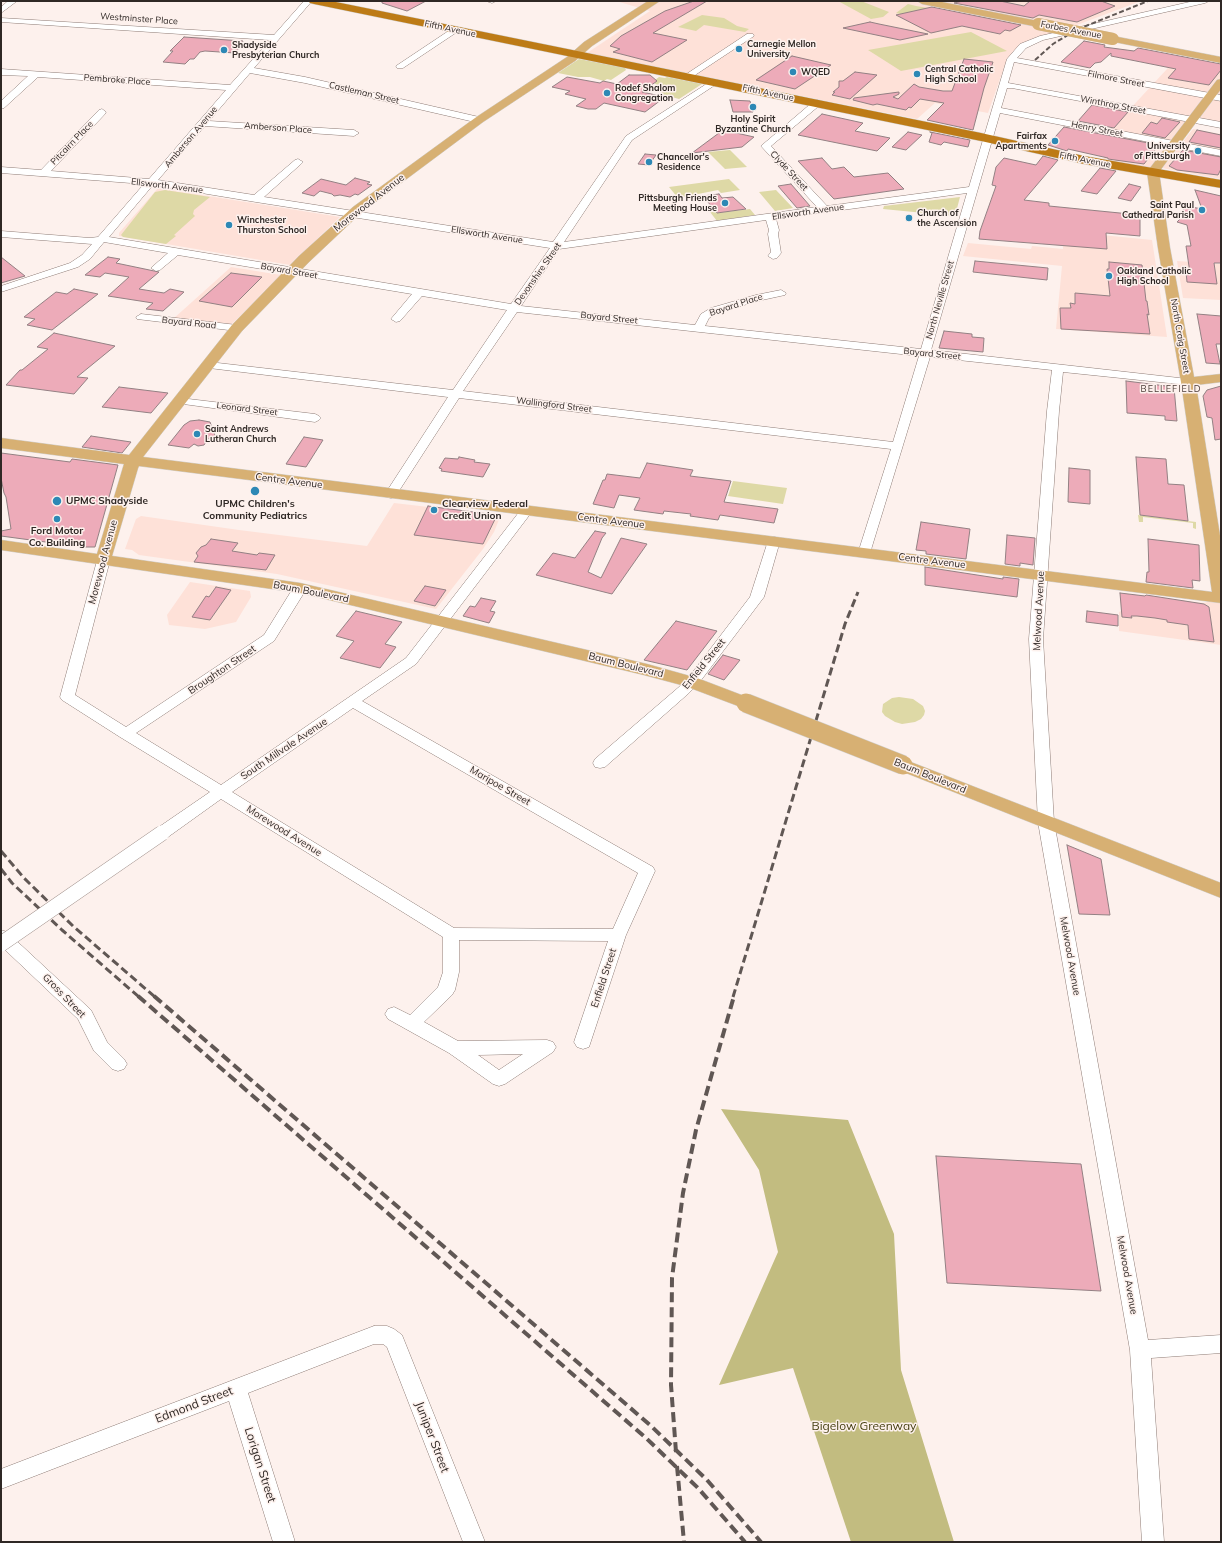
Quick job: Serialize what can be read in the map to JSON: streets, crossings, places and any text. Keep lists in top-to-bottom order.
{
  "streets": {
    "highway": ["Fifth Avenue"],
    "main road": [
      "Forbes Avenue",
      "Morewood Avenue",
      "Bayard Street",
      "North Craig Street",
      "Centre Avenue",
      "Baum Boulevard"
    ],
    "street": [
      "Westminster Place",
      "Filmore Street",
      "Pembroke Place",
      "Castleman Street",
      "Winthrop Street",
      "Amberson Place",
      "Henry Street",
      "Amberson Avenue",
      "Pitcairn Place",
      "Clyde Street",
      "Ellsworth Avenue",
      "Devonshire Street",
      "North Neville Street",
      "Bayard Place",
      "Bayard Road",
      "Wallingford Street",
      "Leonard Street",
      "Melwood Avenue",
      "Enfield Street",
      "Broughton Street",
      "South Millvale Avenue",
      "Maripoe Street",
      "Gross Street",
      "Edmond Street",
      "Juniper Street",
      "Lorigan Street"
    ]
  },
  "crossings": [
    ["Westminster Place", "Amberson Avenue"],
    ["Fifth Avenue", "Clyde Street"],
    ["Fifth Avenue", "Morewood Avenue"],
    ["Fifth Avenue", "Devonshire Street"],
    ["Fifth Avenue", "North Neville Street"],
    ["Fifth Avenue", "North Craig Street"],
    ["Filmore Street", "North Neville Street"],
    ["Pembroke Place", "Amberson Avenue"],
    ["Castleman Street", "Amberson Avenue"],
    ["Castleman Street", "Morewood Avenue"],
    ["Winthrop Street", "North Neville Street"],
    ["Amberson Place", "Amberson Avenue"],
    ["Henry Street", "North Neville Street"],
    ["Amberson Avenue", "Ellsworth Avenue"],
    ["Amberson Avenue", "Bayard Street"],
    ["Pitcairn Place", "Ellsworth Avenue"],
    ["Clyde Street", "Ellsworth Avenue"],
    ["Ellsworth Avenue", "Morewood Avenue"],
    ["Ellsworth Avenue", "Devonshire Street"],
    ["Ellsworth Avenue", "North Neville Street"],
    ["Morewood Avenue", "Bayard Street"],
    ["Morewood Avenue", "Bayard Road"],
    ["Morewood Avenue", "Wallingford Street"],
    ["Morewood Avenue", "Leonard Street"],
    ["Morewood Avenue", "Centre Avenue"],
    ["Morewood Avenue", "Baum Boulevard"],
    ["Morewood Avenue", "Broughton Street"],
    ["Morewood Avenue", "South Millvale Avenue"],
    ["Bayard Street", "Devonshire Street"],
    ["Bayard Street", "North Neville Street"],
    ["Bayard Street", "Bayard Place"],
    ["Bayard Street", "North Craig Street"],
    ["Bayard Street", "Melwood Avenue"],
    ["Devonshire Street", "Wallingford Street"],
    ["Devonshire Street", "Centre Avenue"],
    ["North Neville Street", "Wallingford Street"],
    ["North Neville Street", "Centre Avenue"],
    ["North Craig Street", "Centre Avenue"],
    ["Centre Avenue", "Melwood Avenue"],
    ["Centre Avenue", "Enfield Street"],
    ["Centre Avenue", "South Millvale Avenue"],
    ["Baum Boulevard", "Melwood Avenue"],
    ["Baum Boulevard", "Enfield Street"],
    ["Baum Boulevard", "Broughton Street"],
    ["Baum Boulevard", "South Millvale Avenue"],
    ["Enfield Street", "Maripoe Street"],
    ["South Millvale Avenue", "Maripoe Street"],
    ["Edmond Street", "Juniper Street"],
    ["Edmond Street", "Lorigan Street"]
  ],
  "districts": ["BELLEFIELD"],
  "parks": ["Bigelow Greenway"],
  "places": [
    "Carnegie Mellon University",
    "Shadyside Presbyterian Church",
    "WQED",
    "Central Catholic High School",
    "Rodef Shalom Congregation",
    "Holy Spirit Byzantine Church",
    "Fairfax Apartments",
    "University of Pittsburgh",
    "Chancellor's Residence",
    "Pittsburgh Friends Meeting House",
    "Saint Paul Cathedral Parish",
    "Church of the Ascension",
    "Winchester Thurston School",
    "Oakland Catholic High School",
    "Saint Andrews Lutheran Church",
    "UPMC Children's Community Pediatrics",
    "UPMC Shadyside",
    "Clearview Federal Credit Union",
    "Ford Motor Co. Building"
  ]
}
